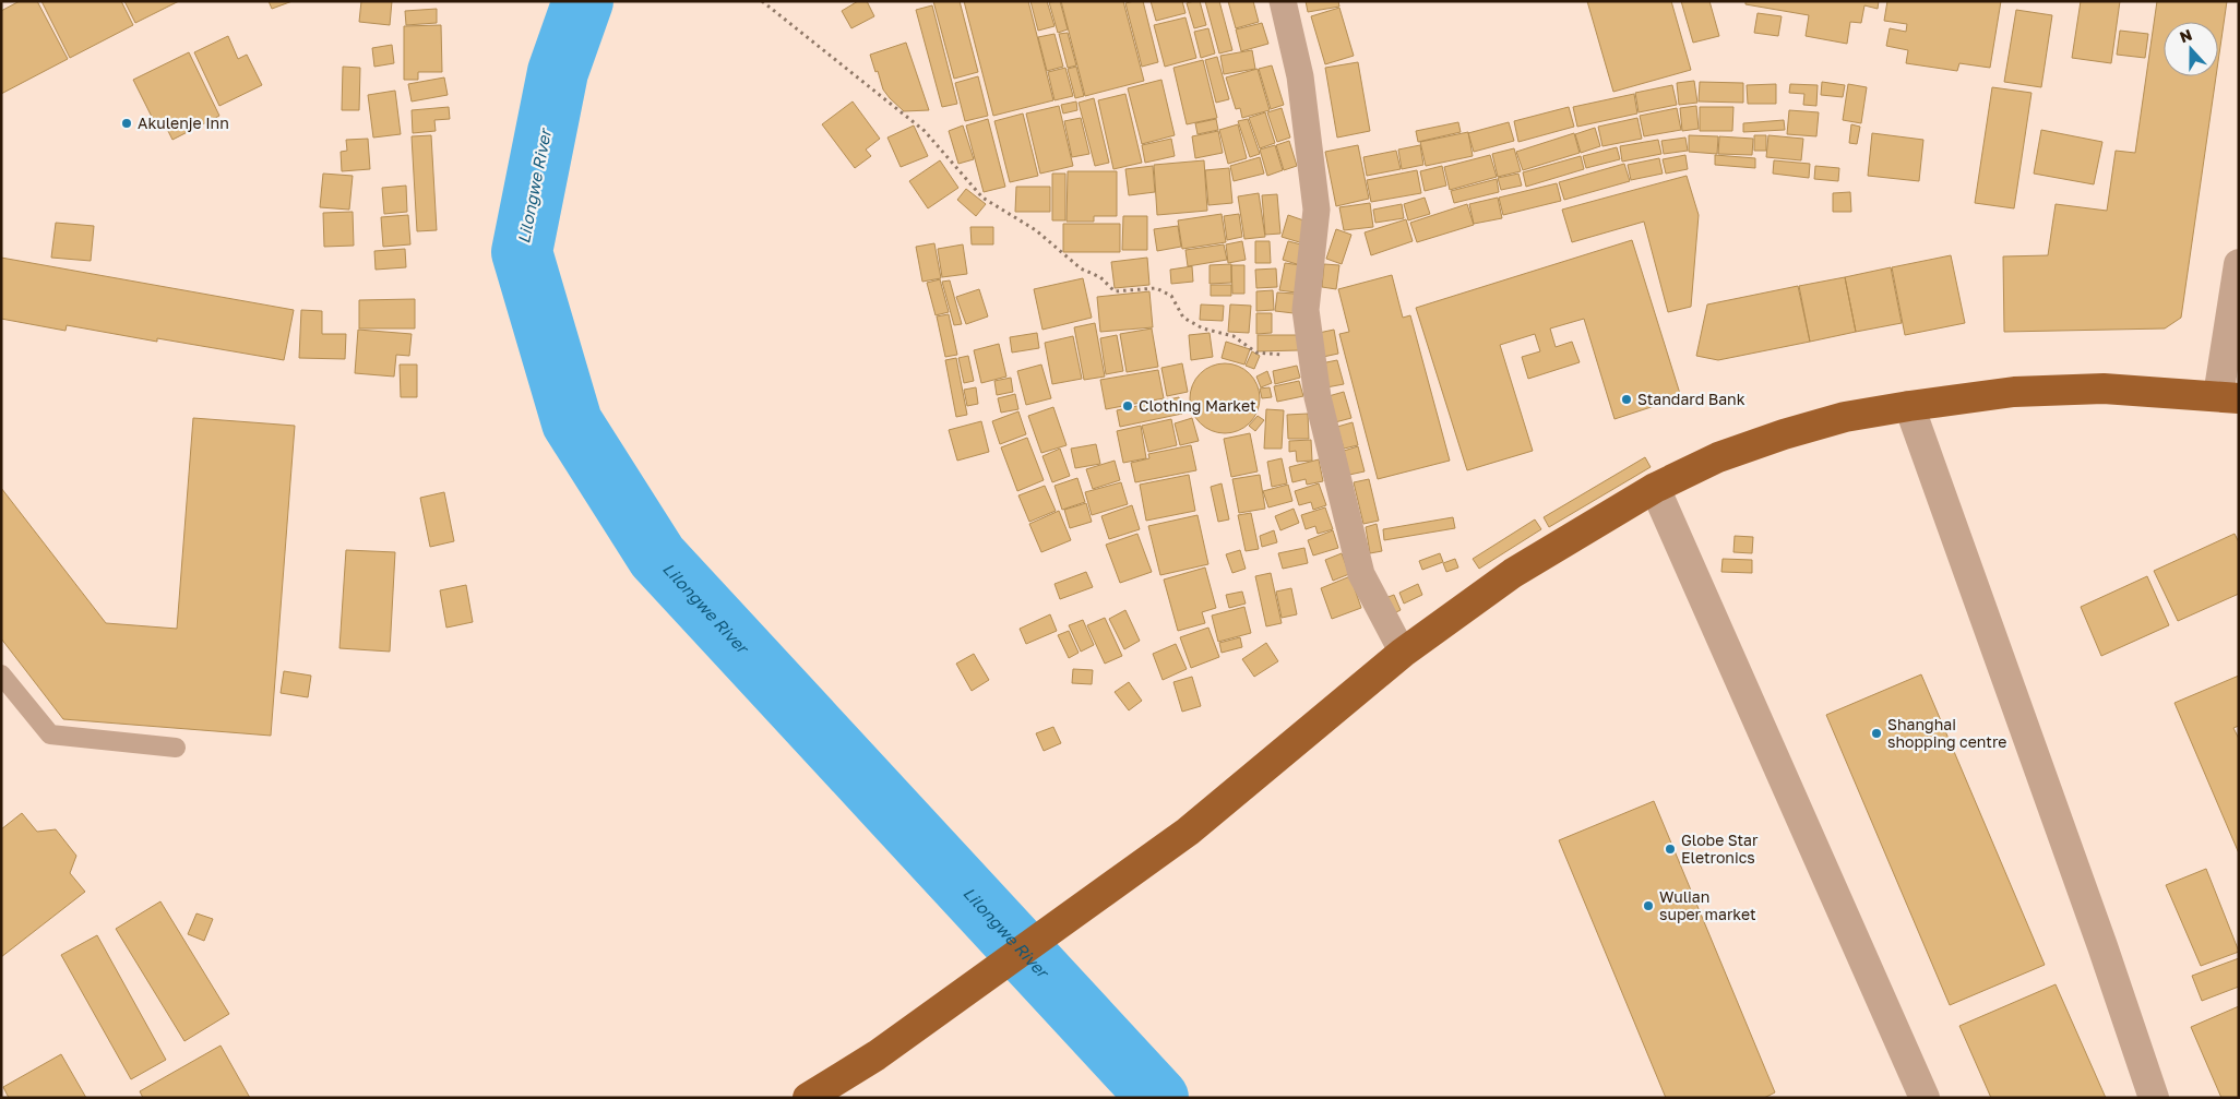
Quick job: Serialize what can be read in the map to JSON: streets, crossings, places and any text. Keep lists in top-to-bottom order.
{
  "water": ["Lilongwe River"],
  "places": [
    "Akulenje Inn",
    "Standard Bank",
    "Clothing Market",
    "Shanghai shopping centre",
    "Globe Star Eletronics",
    "Wulian super market"
  ],
  "north": "top"
}
